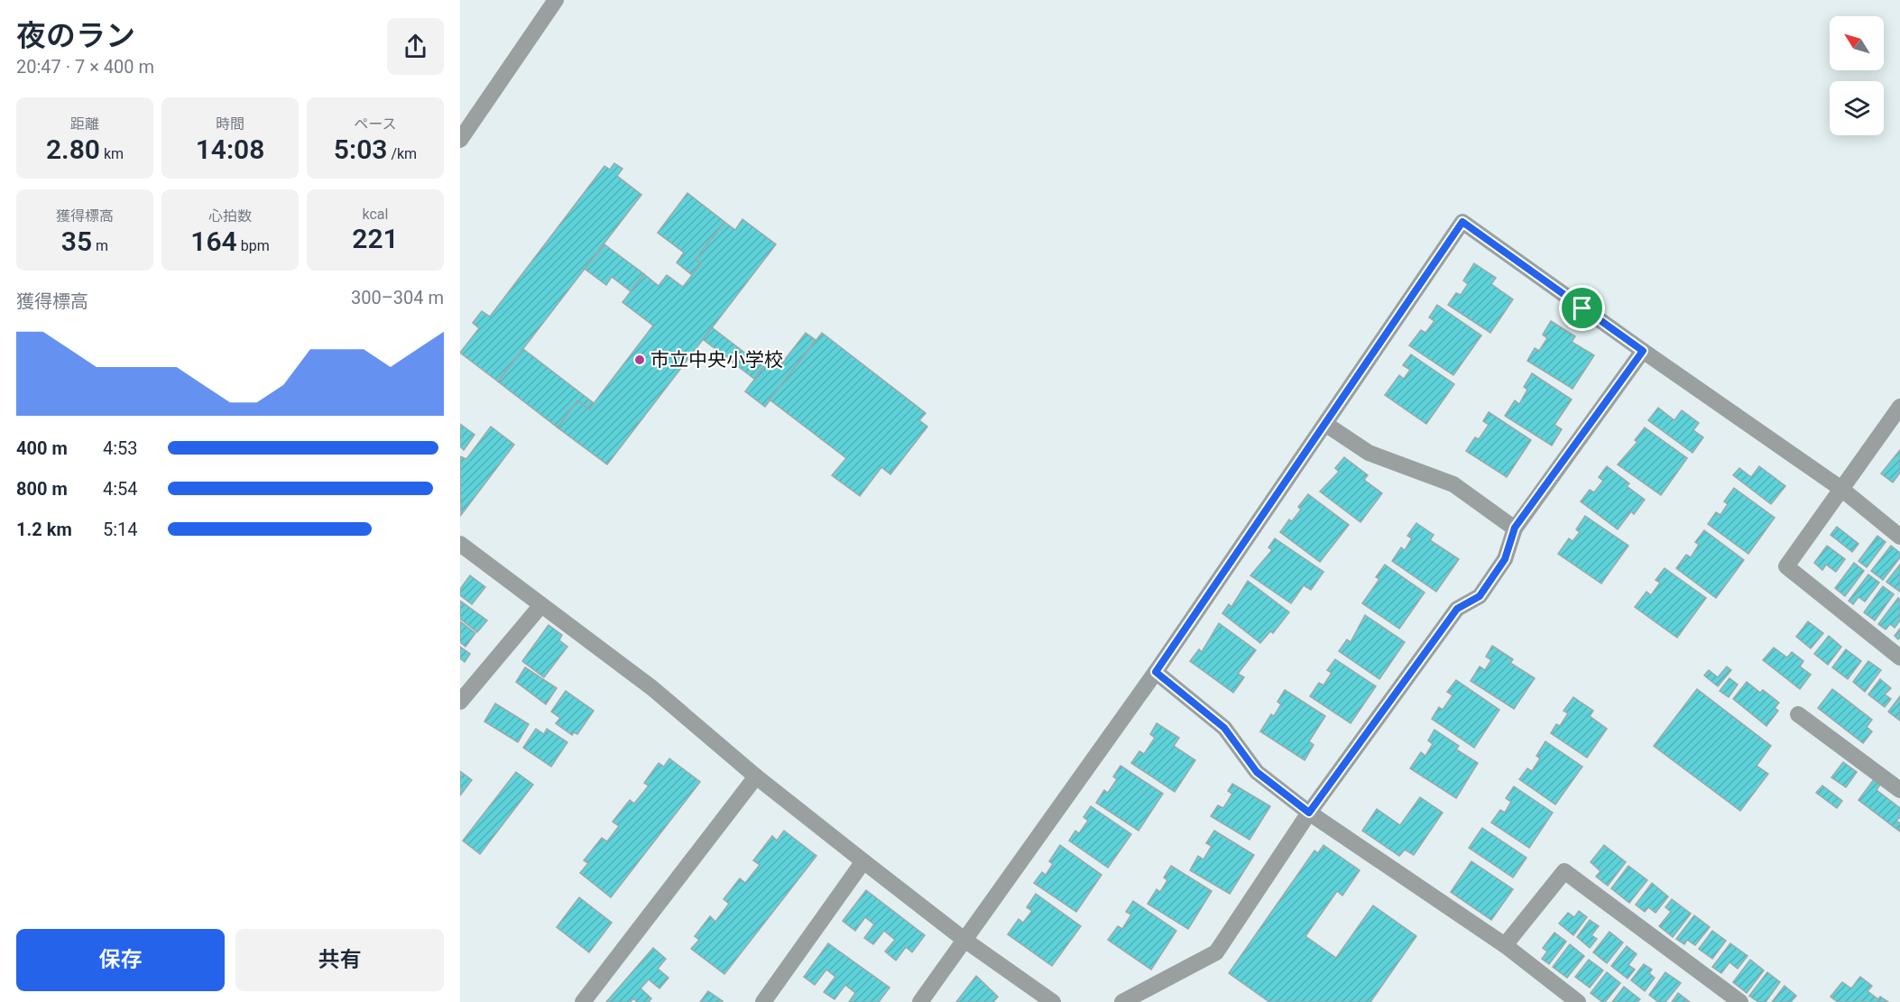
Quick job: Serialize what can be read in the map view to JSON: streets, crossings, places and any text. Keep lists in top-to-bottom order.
{
  "places": ["市立中央小学校"],
  "north": "top left",
  "page": {
    "heading": ["夜のラン", "20:47 · 7 × 400 m"],
    "stats": [
      ["距離", "2.80 km"],
      ["時間", "14:08"],
      ["ペース", "5:03 /km"],
      ["獲得標高", "35 m"],
      ["心拍数", "164 bpm"],
      ["kcal", "221"]
    ],
    "chart": ["獲得標高", "300–304 m"],
    "list": [
      {
        "name": "400 m",
        "note": "4:53"
      },
      {
        "name": "800 m",
        "note": "4:54"
      },
      {
        "name": "1.2 km",
        "note": "5:14"
      }
    ],
    "buttons": ["保存", "共有"]
  }
}
